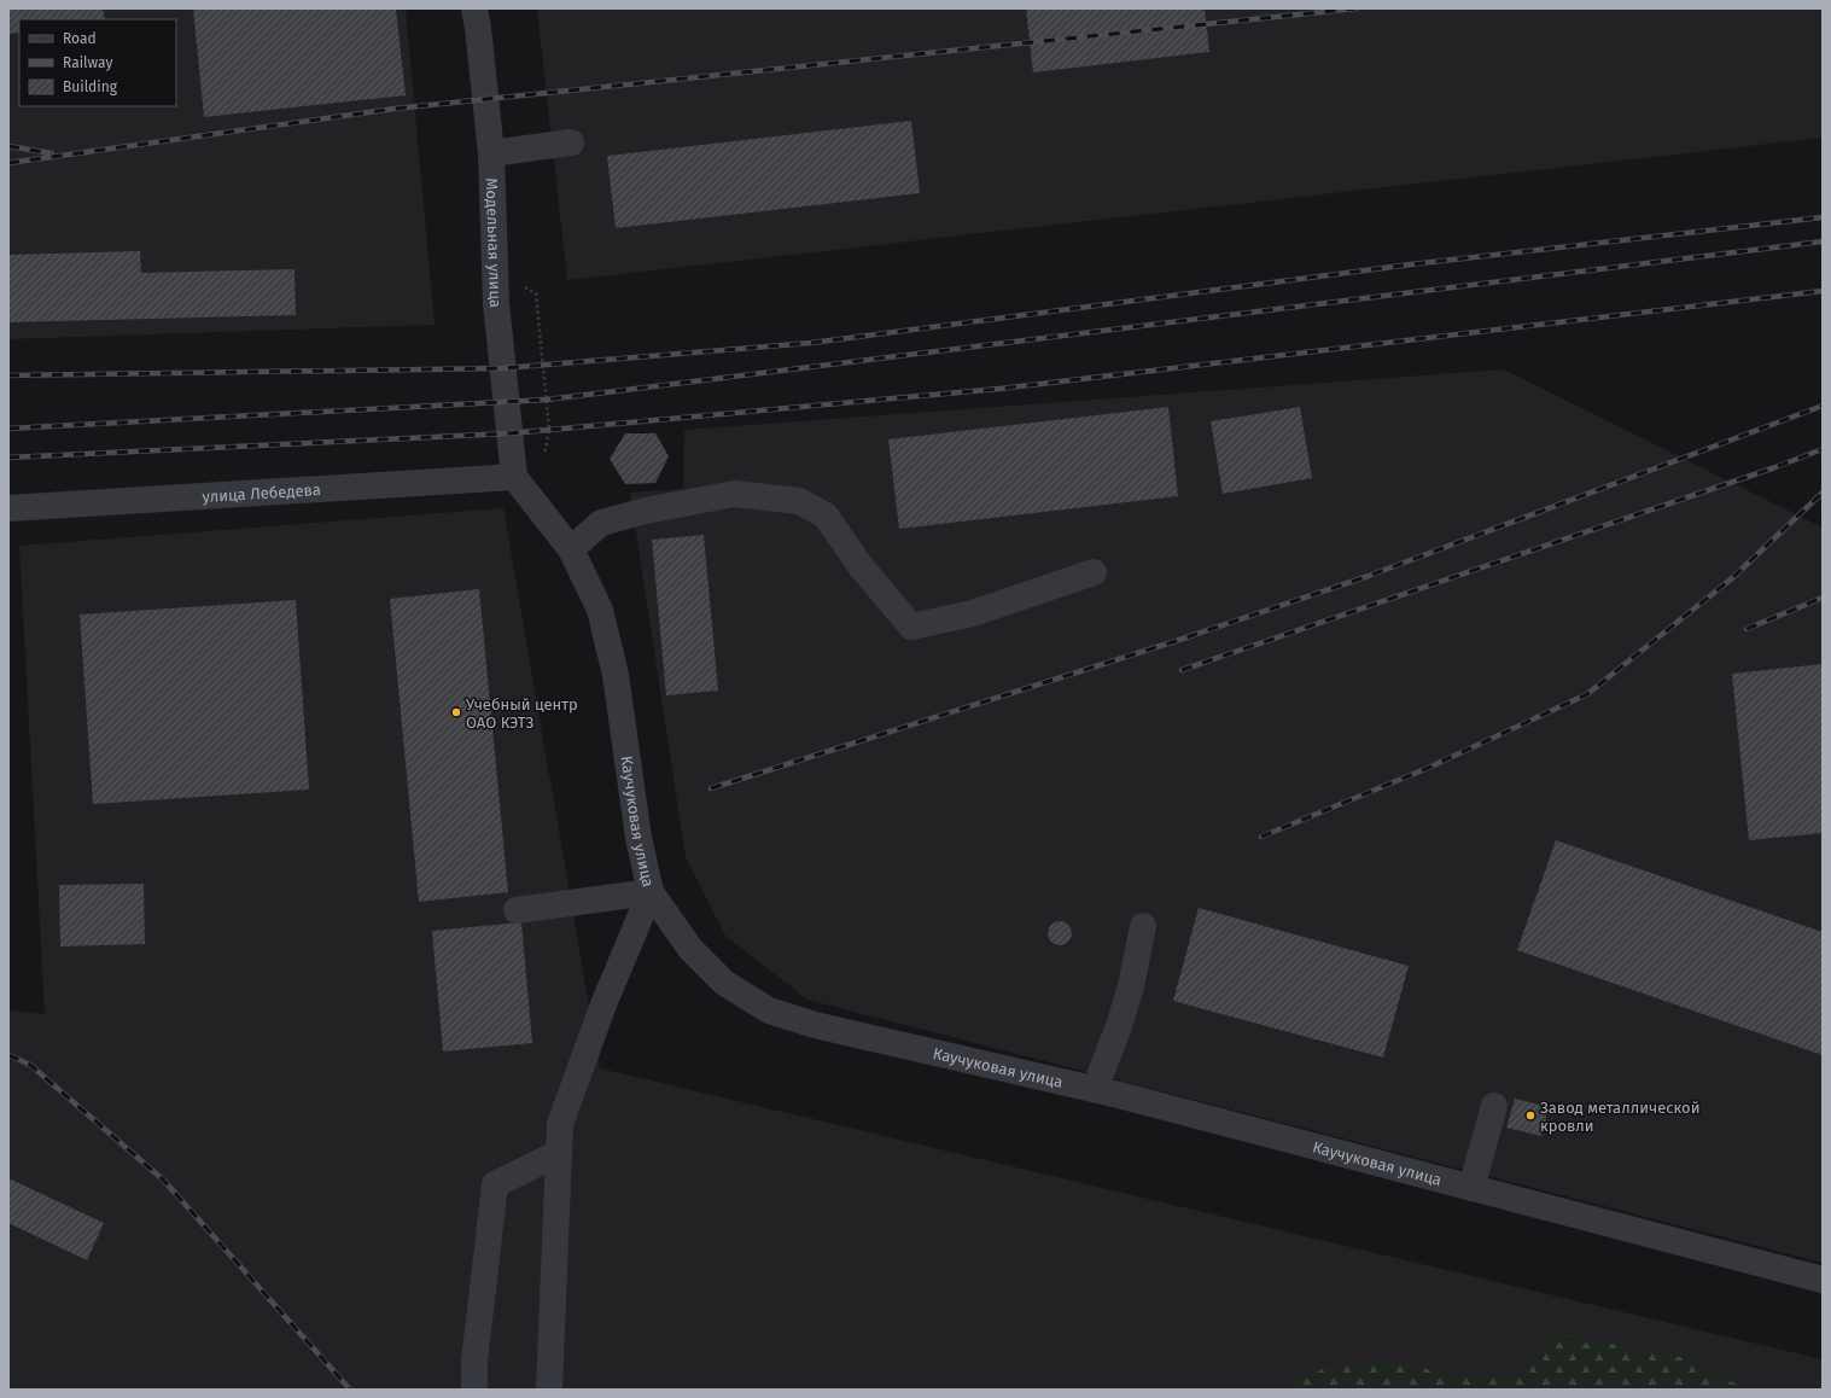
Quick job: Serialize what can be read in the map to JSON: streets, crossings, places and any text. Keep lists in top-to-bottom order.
{
  "streets": {
    "street": ["Модельная улица", "улица Лебедева", "Каучуковая улица"]
  },
  "crossings": [
    ["Модельная улица", "улица Лебедева"],
    ["Модельная улица", "Каучуковая улица"],
    ["улица Лебедева", "Каучуковая улица"]
  ],
  "places": ["Учебный центр ОАО КЭТЗ", "Завод металлической кровли"],
  "legend": ["Road", "Railway", "Building"]
}
